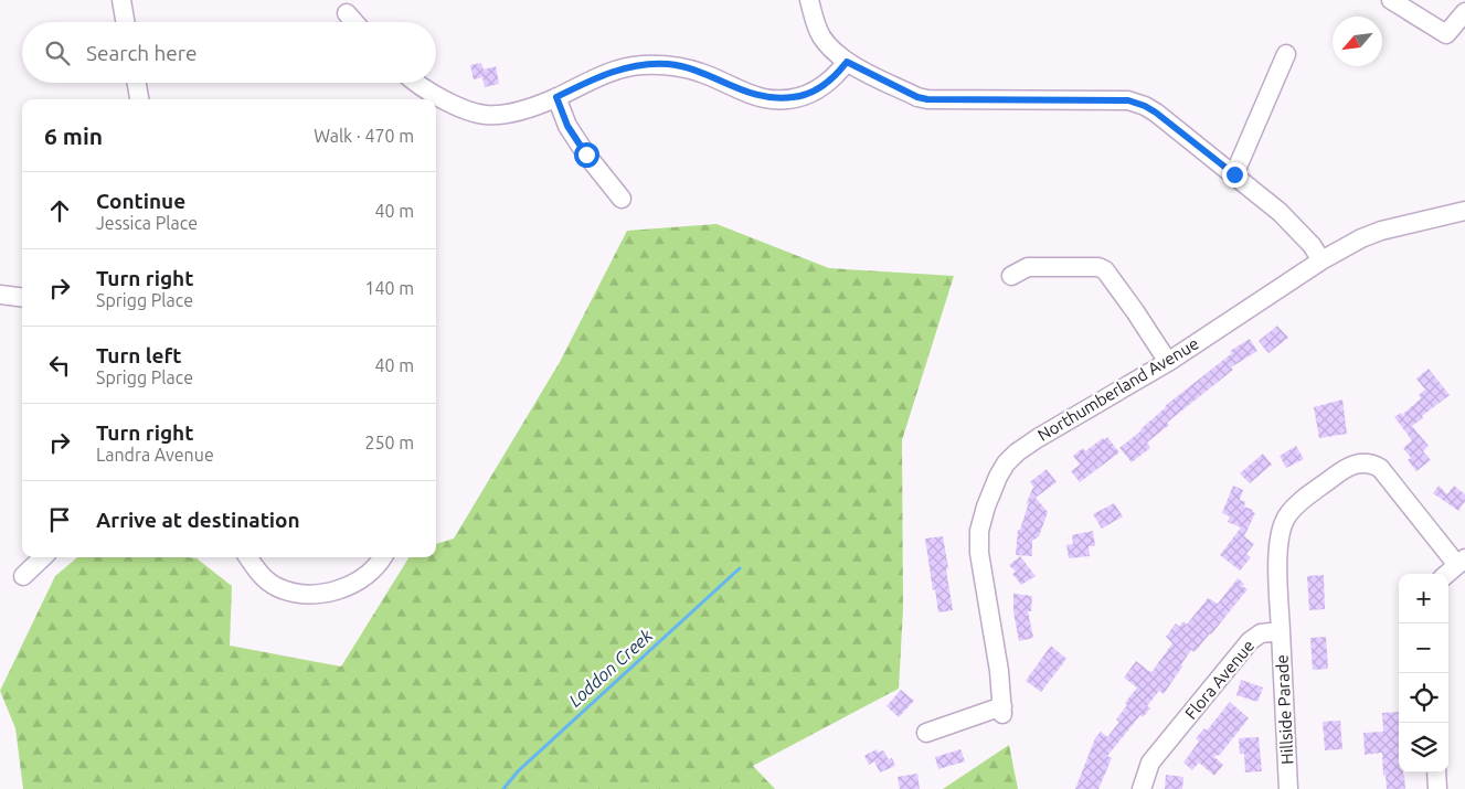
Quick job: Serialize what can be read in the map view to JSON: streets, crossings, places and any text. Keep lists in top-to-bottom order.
{
  "streets": {
    "street": ["Northumberland Avenue", "Flora Avenue", "Hillside Parade"]
  },
  "crossings": [
    ["Flora Avenue", "Hillside Parade"]
  ],
  "water": ["Loddon Creek"],
  "north": "bottom left",
  "page": {
    "search": "Search here",
    "heading": ["6 min", "Walk · 470 m"],
    "list": [
      ["Continue", "Jessica Place", "40 m"],
      ["Turn right", "Sprigg Place", "140 m"],
      ["Turn left", "Sprigg Place", "40 m"],
      ["Turn right", "Landra Avenue", "250 m"],
      "Arrive at destination"
    ],
    "map_buttons": ["+", "−"]
  }
}
